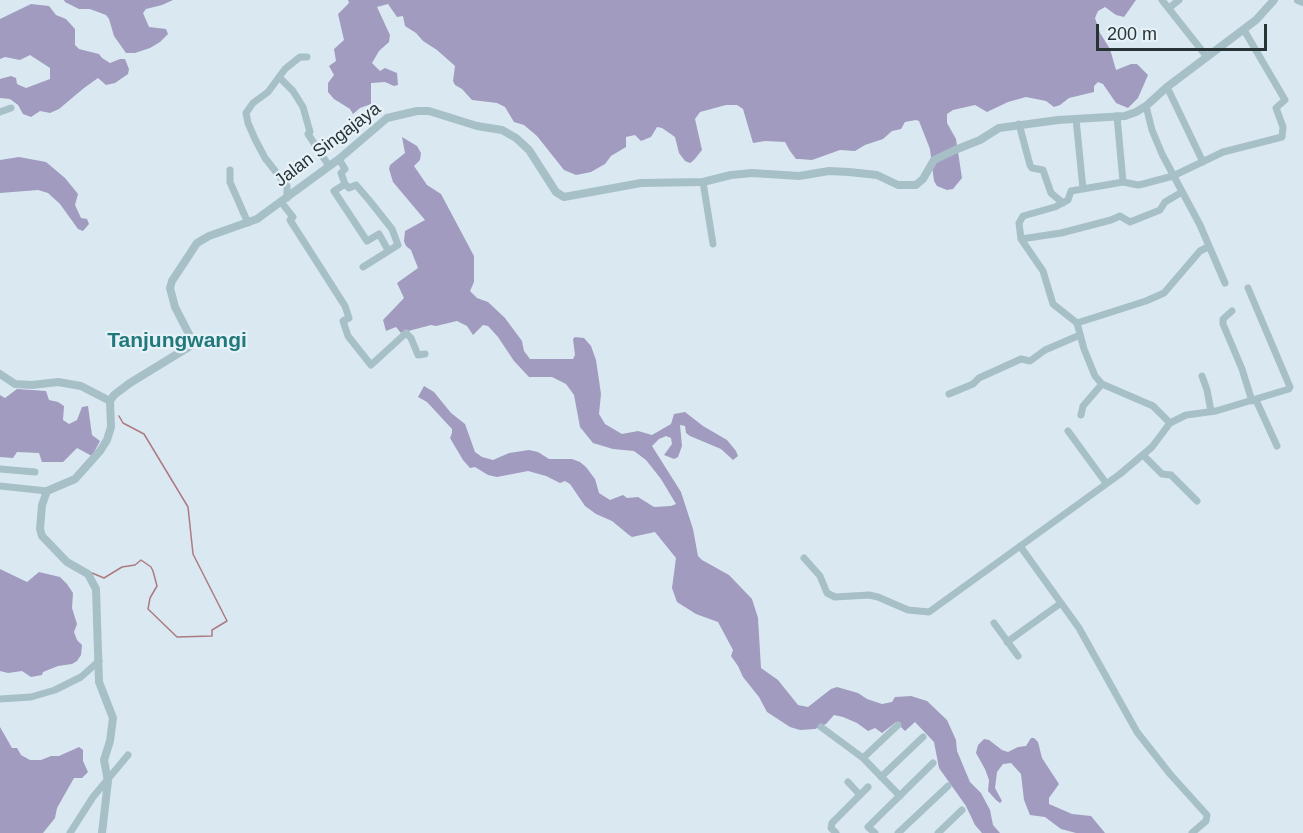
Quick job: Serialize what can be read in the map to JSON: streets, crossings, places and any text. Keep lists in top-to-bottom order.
{
  "streets": {
    "street": ["Jalan Singajaya"]
  },
  "districts": ["Tanjungwangi"],
  "scale_bar": "200 m"
}
